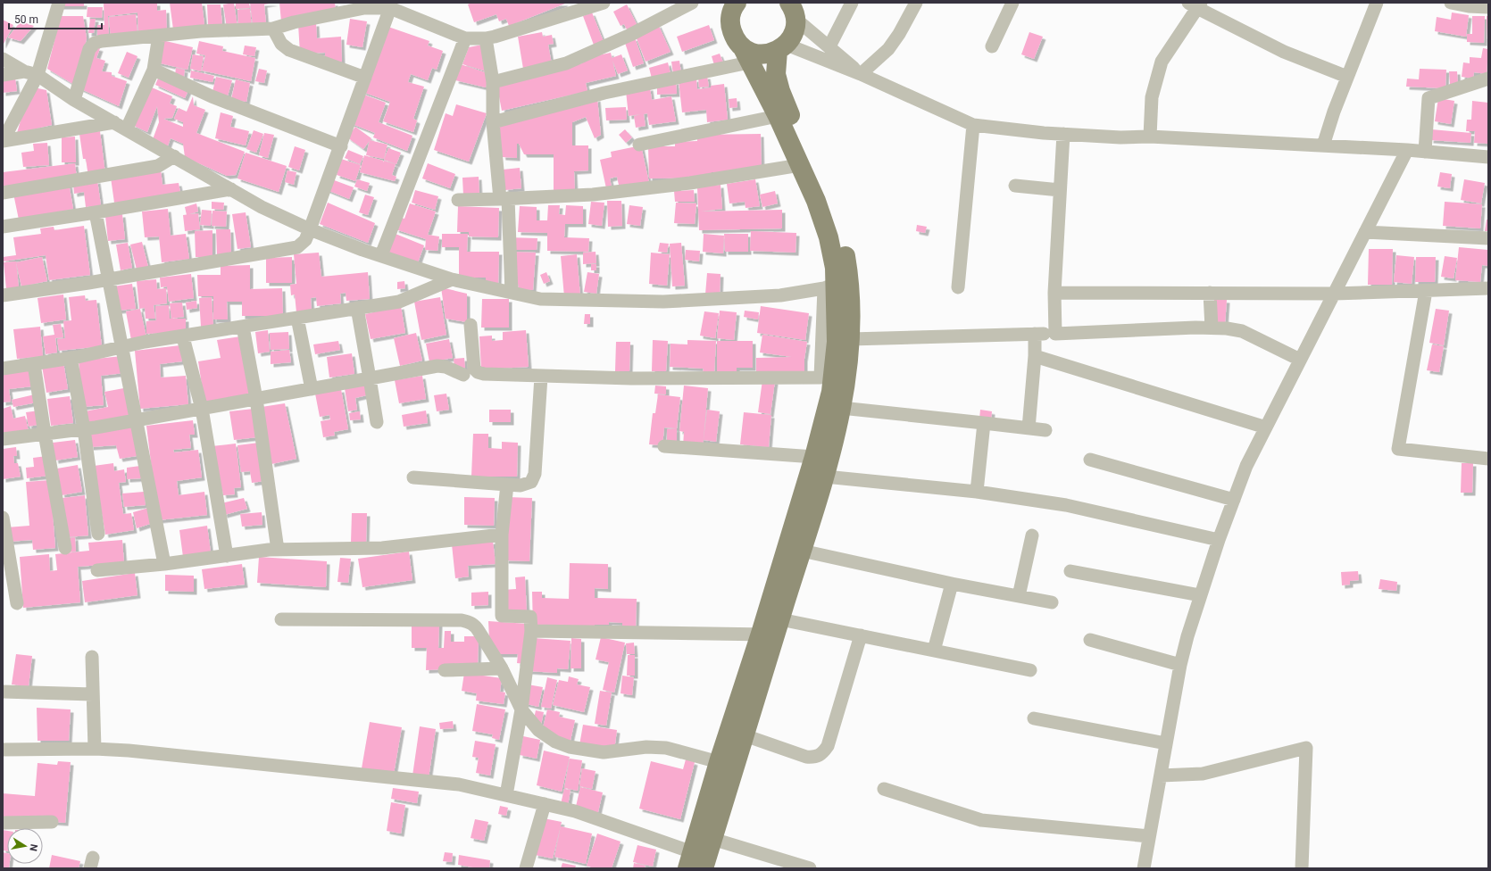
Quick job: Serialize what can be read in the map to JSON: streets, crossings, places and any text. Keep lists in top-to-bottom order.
{
  "scale_bar": "50 m",
  "north": "right"
}
